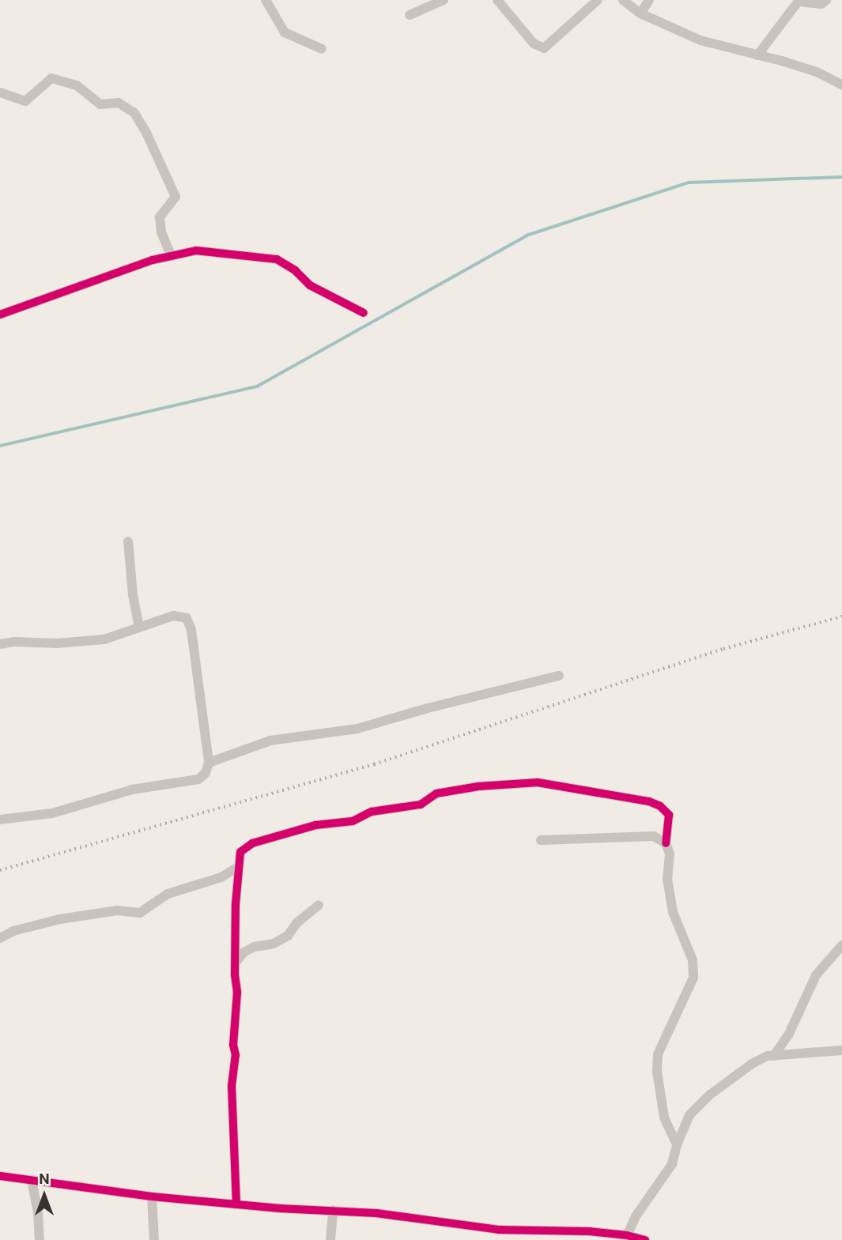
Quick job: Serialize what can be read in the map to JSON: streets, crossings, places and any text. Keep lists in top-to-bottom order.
{
  "north": "top"
}
